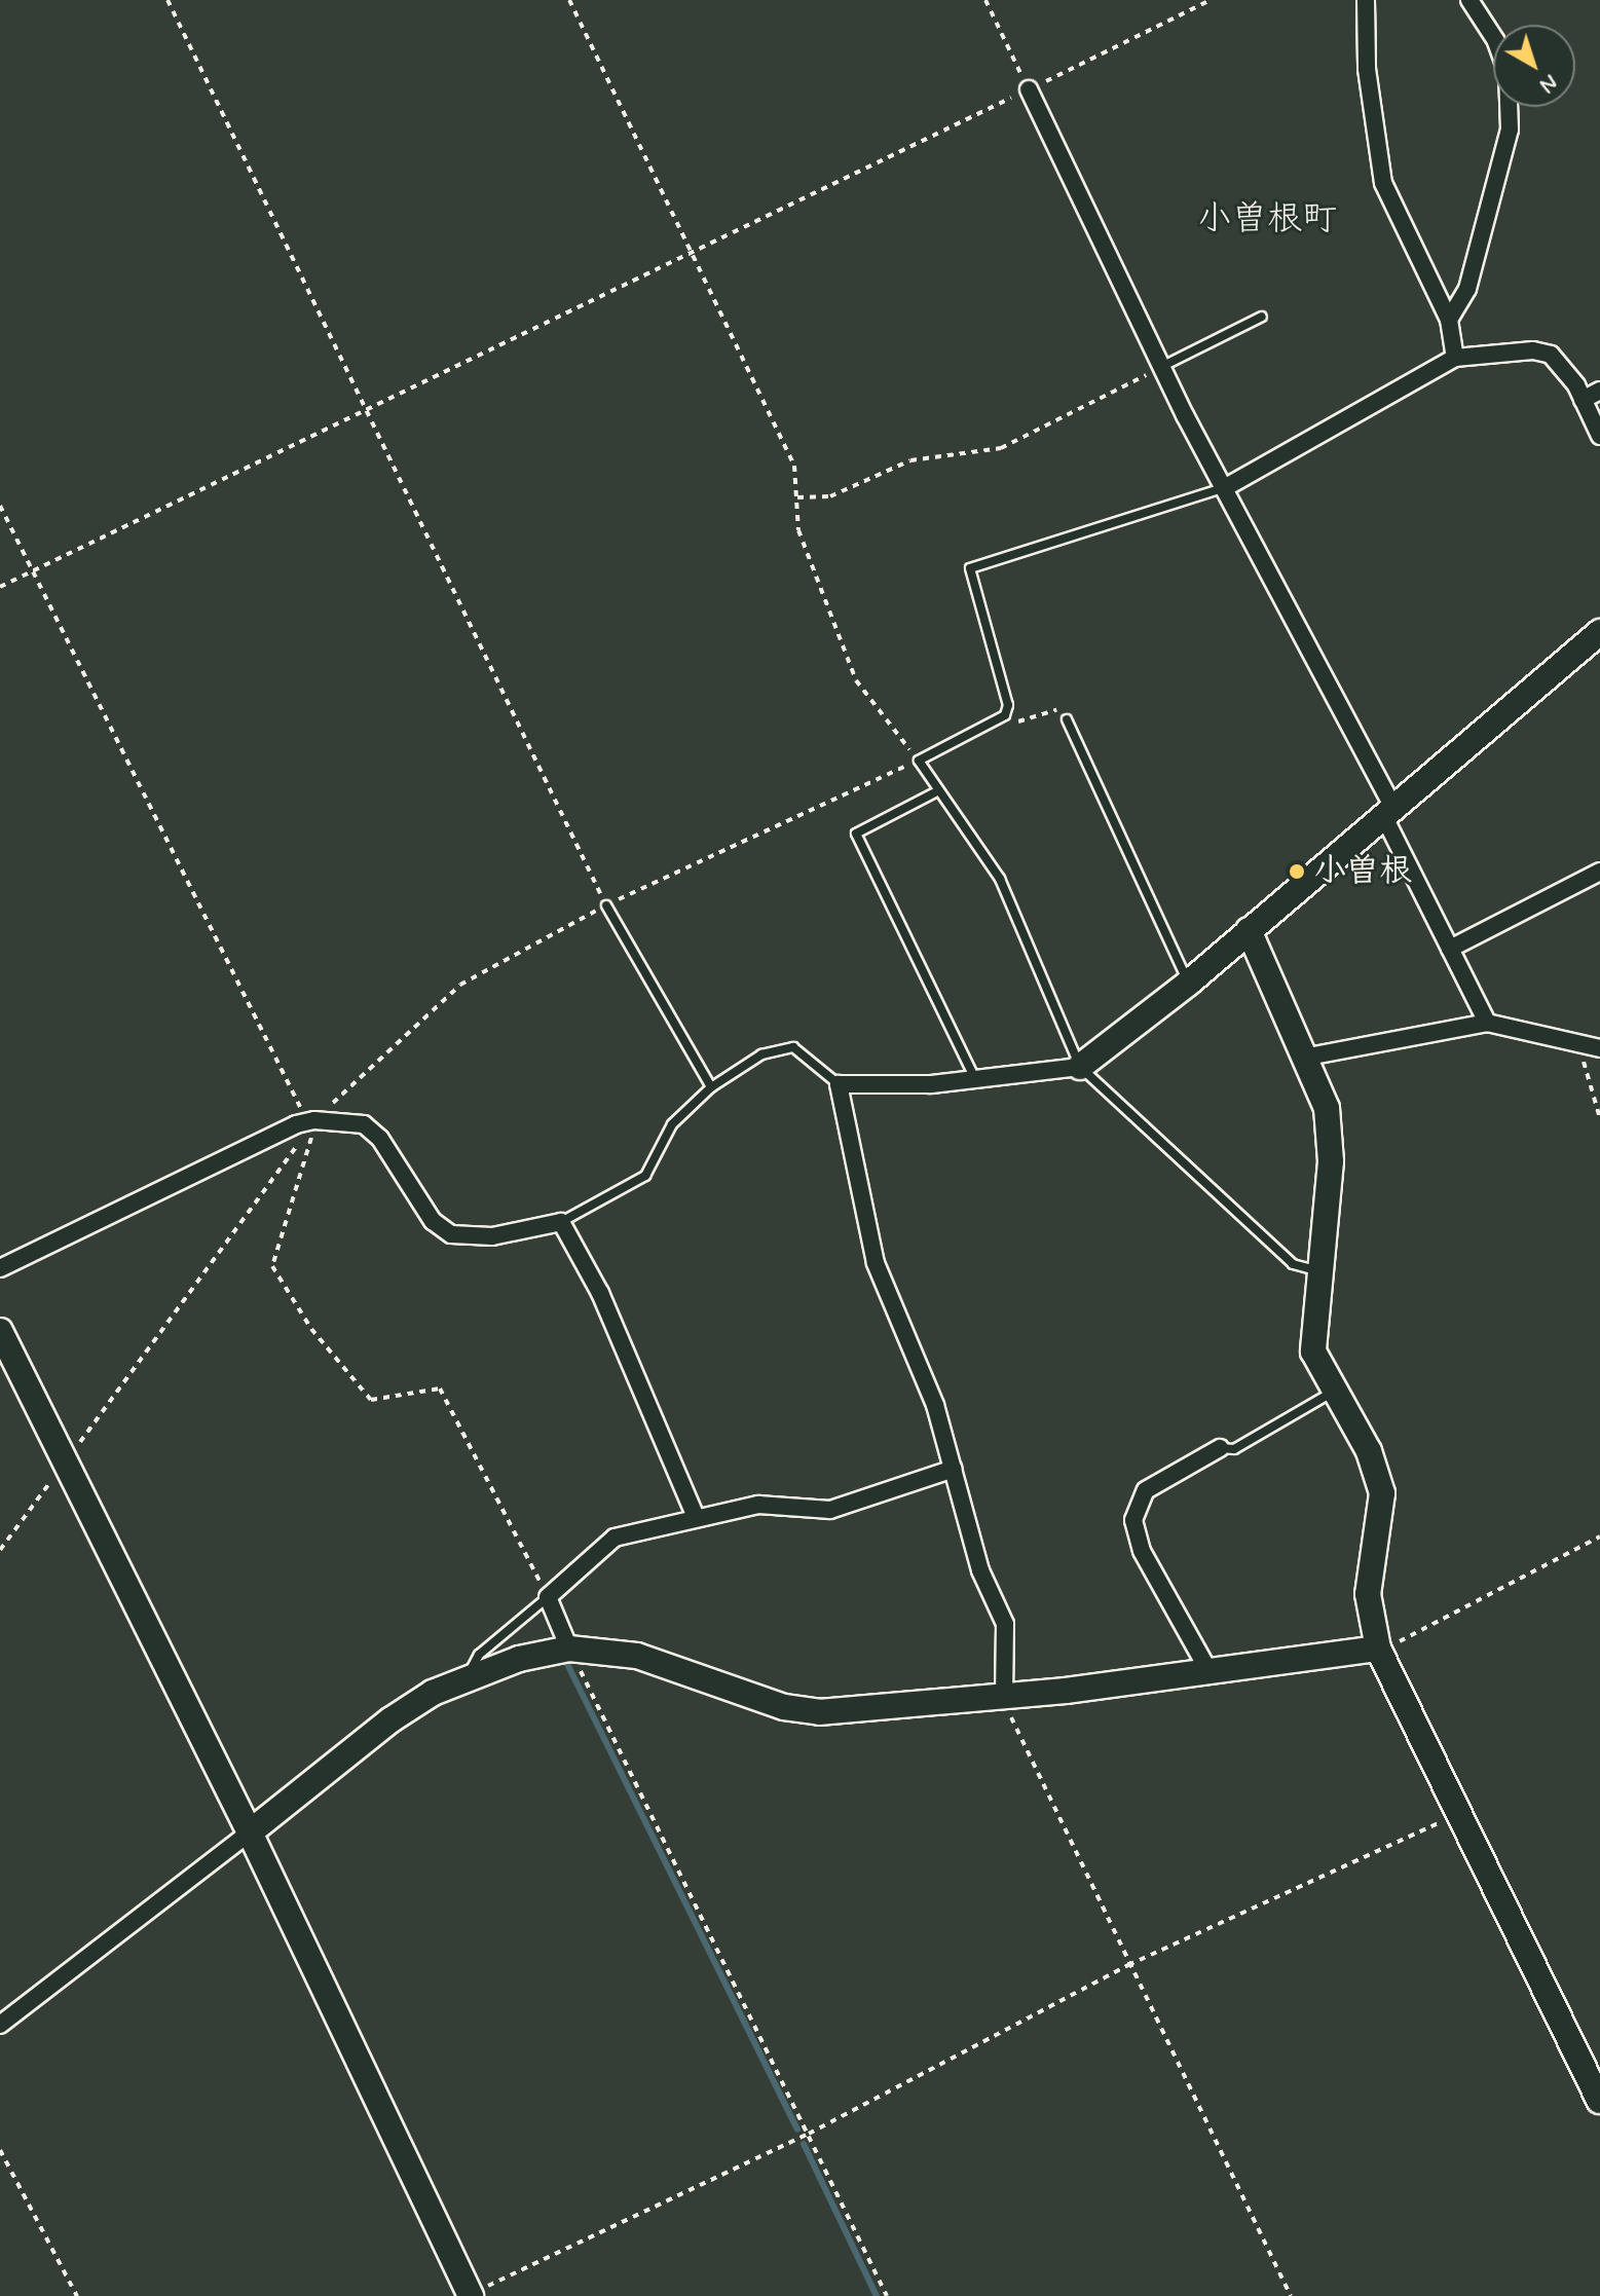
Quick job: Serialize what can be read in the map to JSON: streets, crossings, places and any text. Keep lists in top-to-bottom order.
{
  "districts": ["小曽根町"],
  "places": ["小曽根"],
  "north": "bottom right"
}
